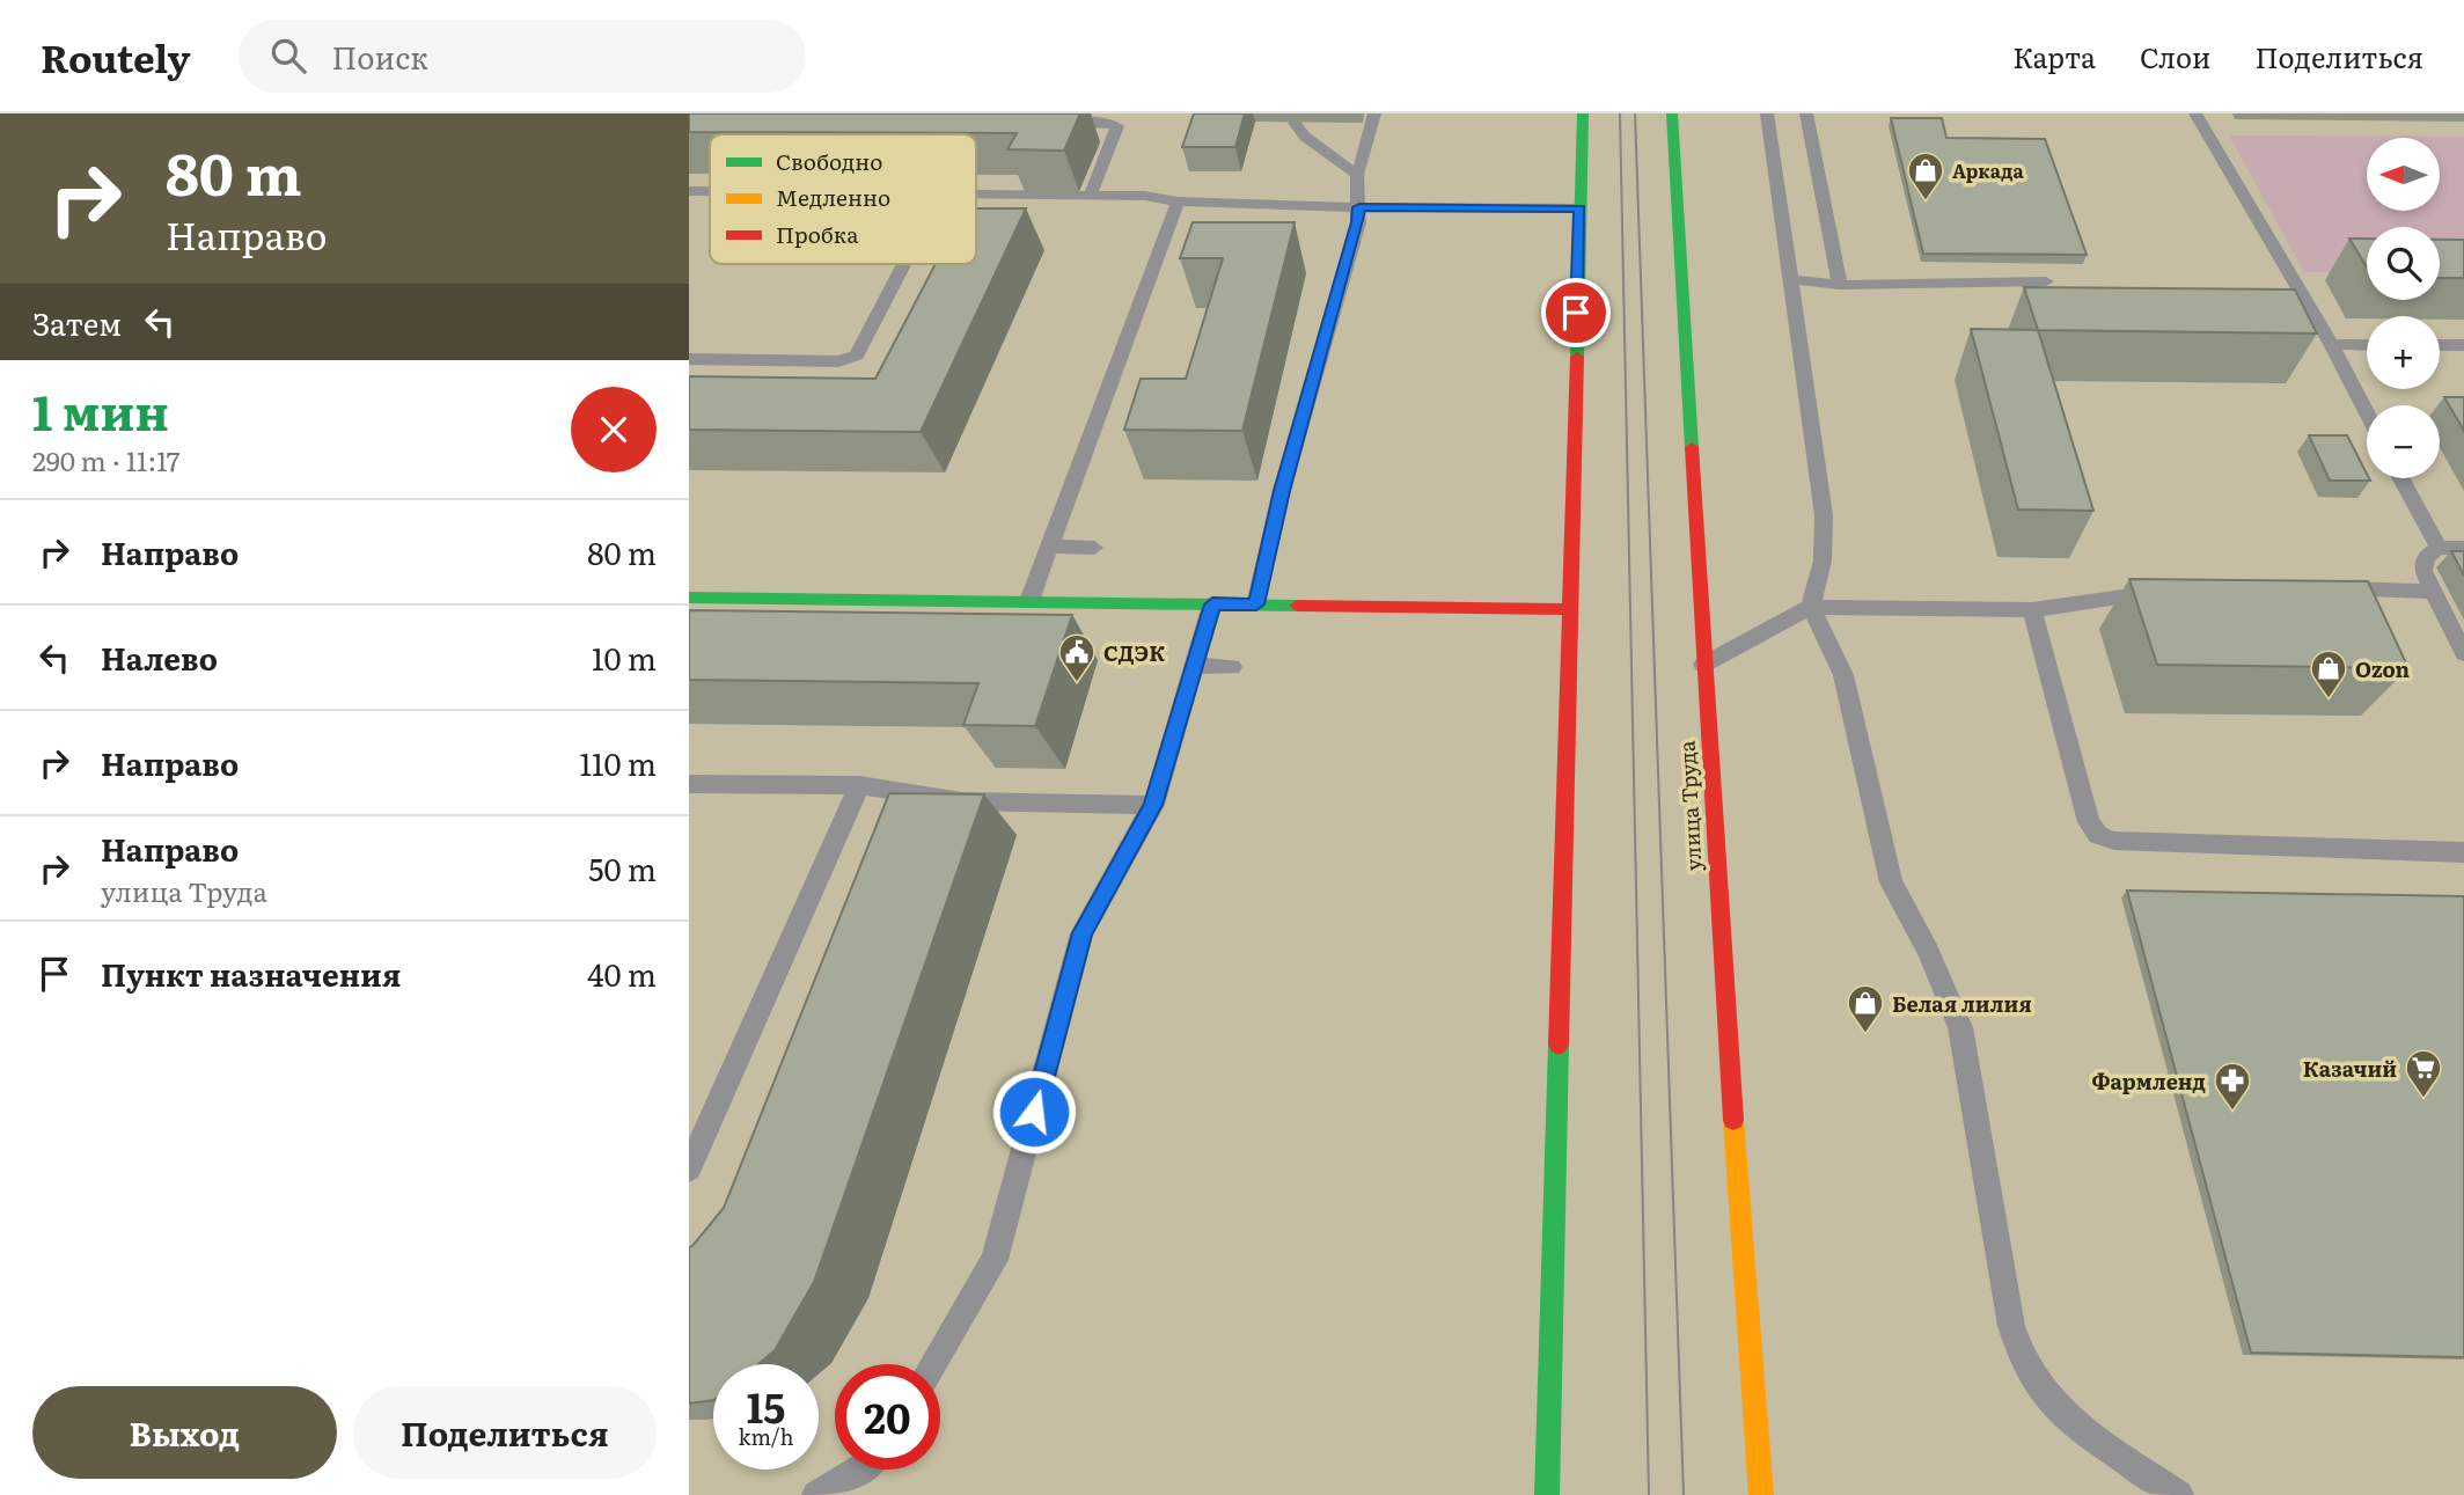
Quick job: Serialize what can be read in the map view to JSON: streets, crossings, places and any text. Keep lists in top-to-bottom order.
{
  "streets": {
    "main road": ["улица Труда"]
  },
  "places": {
    "shop": ["Аркада", "Ozon", "Белая лилия"],
    "public building": ["СДЭК"],
    "supermarket": ["Казачий"],
    "pharmacy": ["Фармленд"]
  },
  "legend": ["Свободно", "Медленно", "Пробка"],
  "north": "left",
  "page": {
    "header": "Routely",
    "search": "Поиск",
    "nav": ["Карта", "Слои", "Поделиться"],
    "turn": ["80 m", "Направо"],
    "map_buttons": ["+", "−"],
    "then": "Затем",
    "heading": ["1 мин", "290 m · 11:17"],
    "list": [
      {
        "name": "Направо",
        "value": "80 m"
      },
      {
        "name": "Налево",
        "value": "10 m"
      },
      {
        "name": "Направо",
        "value": "110 m"
      },
      {
        "name": "Направо",
        "note": "улица Труда",
        "value": "50 m"
      },
      {
        "name": "Пункт назначения",
        "value": "40 m"
      }
    ],
    "speed": "15 km/h",
    "limit": "20",
    "buttons": ["Выход", "Поделиться"]
  }
}
